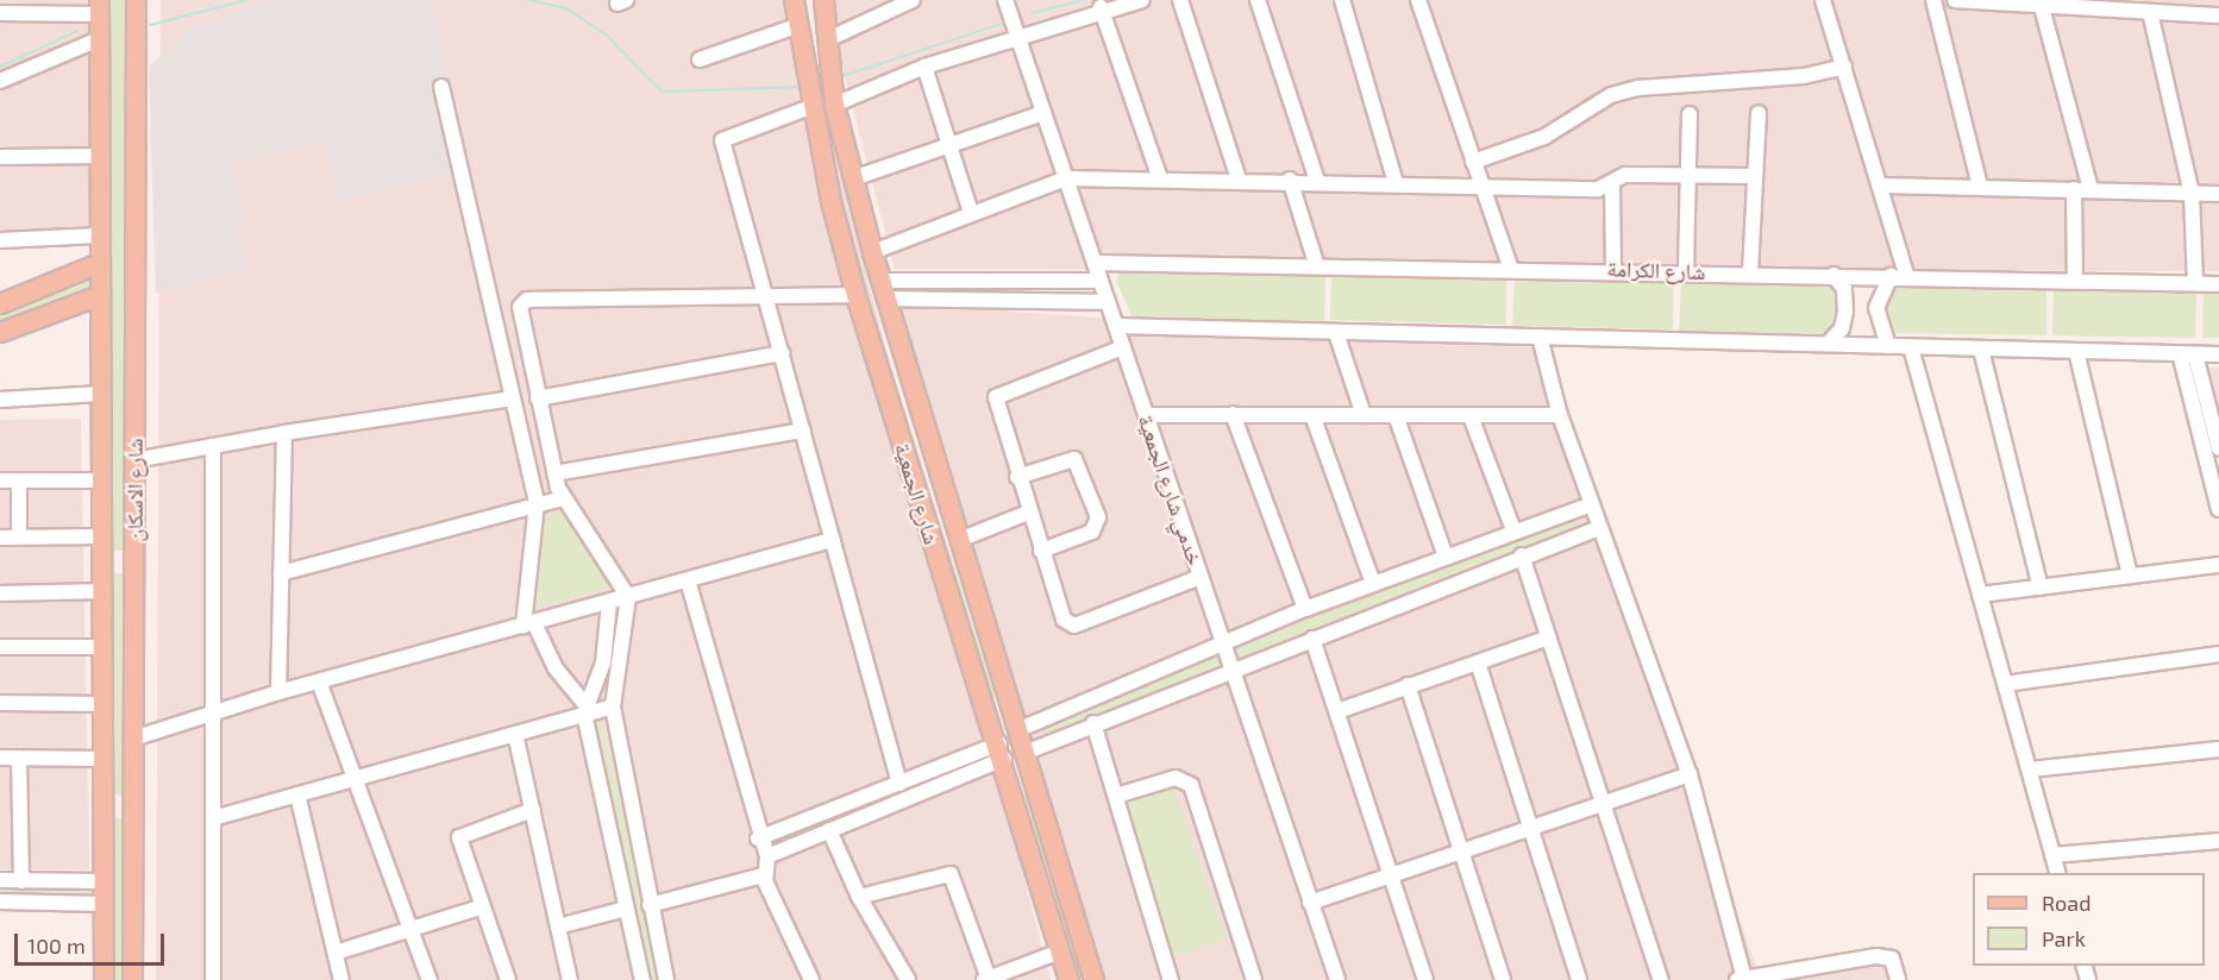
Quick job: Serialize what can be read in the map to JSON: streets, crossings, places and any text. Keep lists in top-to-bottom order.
{
  "streets": {
    "main road": ["شارع الاسكان", "شارع الجمعية"],
    "street": ["شارع الكرامة", "خدمي شارع الجمعية"]
  },
  "crossings": [
    ["شارع الكرامة", "خدمي شارع الجمعية"]
  ],
  "legend": ["Road", "Park"],
  "scale_bar": "100 m"
}
